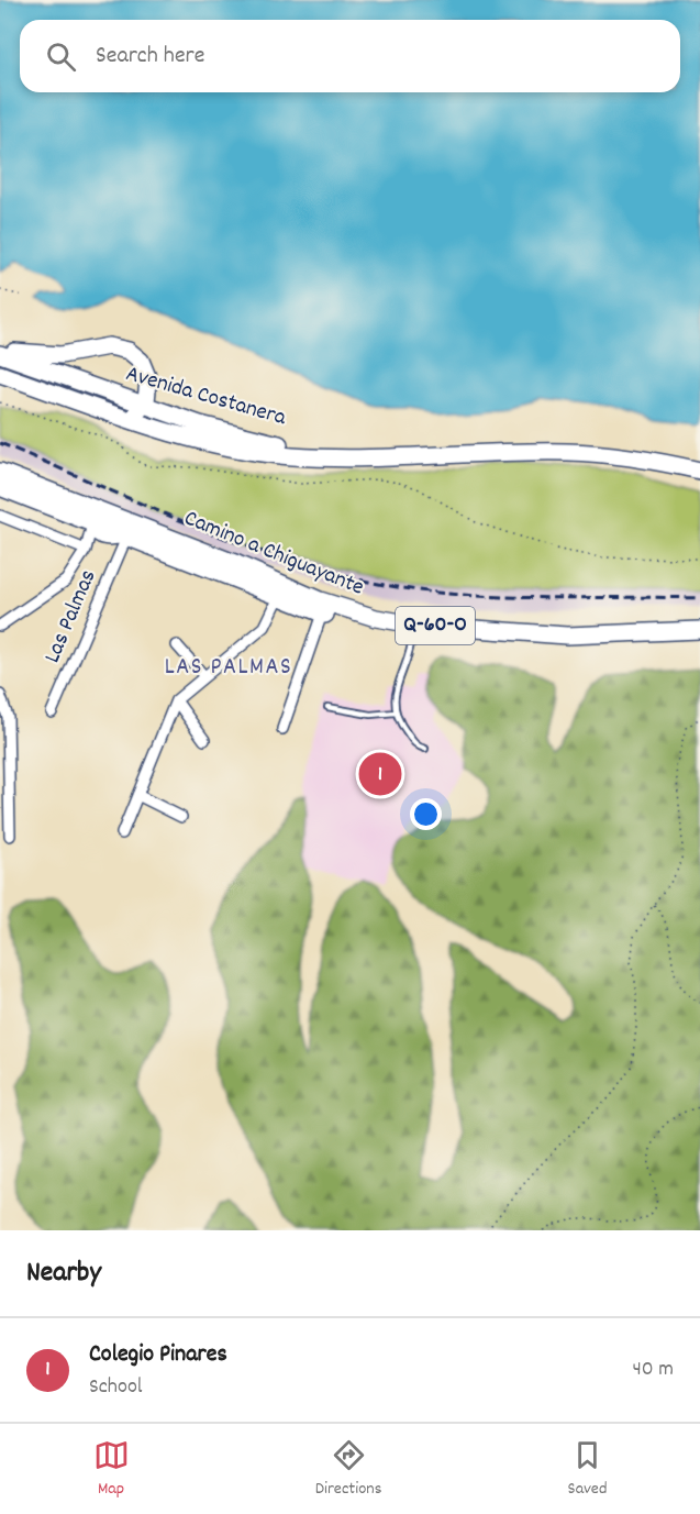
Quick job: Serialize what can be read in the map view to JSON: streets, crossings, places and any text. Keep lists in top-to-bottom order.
{
  "streets": {
    "main road": ["Avenida Costanera", "Camino a Chiguayante", "Q-60-O"],
    "street": ["Las Palmas"]
  },
  "crossings": [
    ["Camino a Chiguayante", "Las Palmas"]
  ],
  "districts": ["LAS PALMAS"],
  "page": {
    "search": "Search here",
    "pins": "1",
    "heading": "Nearby",
    "list": [
      {
        "mark": "1",
        "name": "Colegio Pinares",
        "note": "School",
        "value": "40 m"
      }
    ],
    "nav": ["Map", "Directions", "Saved"]
  }
}
